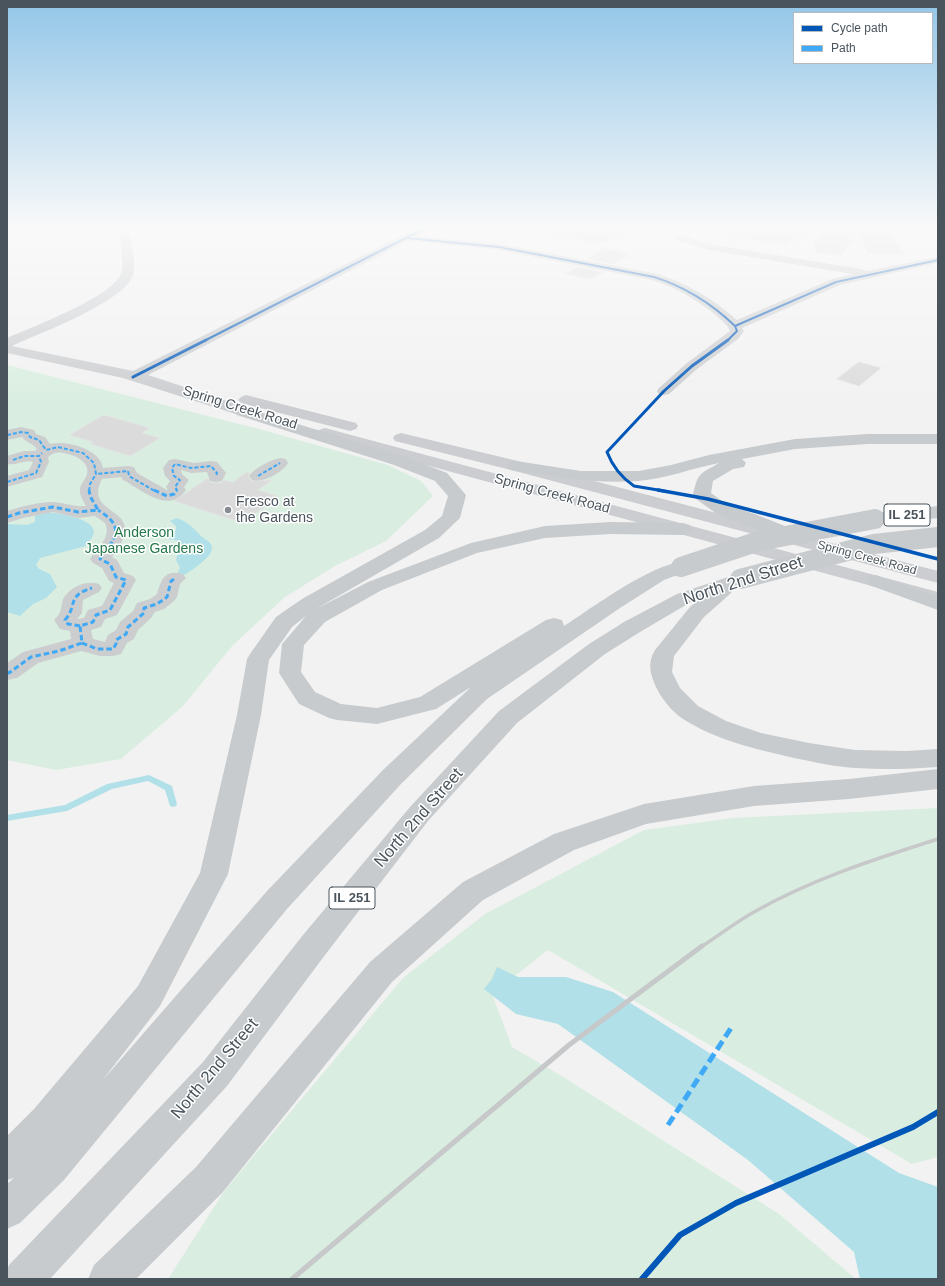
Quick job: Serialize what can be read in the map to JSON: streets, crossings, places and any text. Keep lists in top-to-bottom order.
{
  "streets": {
    "main road": ["Spring Creek Road", "IL 251", "North 2nd Street"]
  },
  "parks": ["Anderson Japanese Gardens"],
  "places": ["Fresco at the Gardens"],
  "legend": ["Cycle path", "Path"]
}
